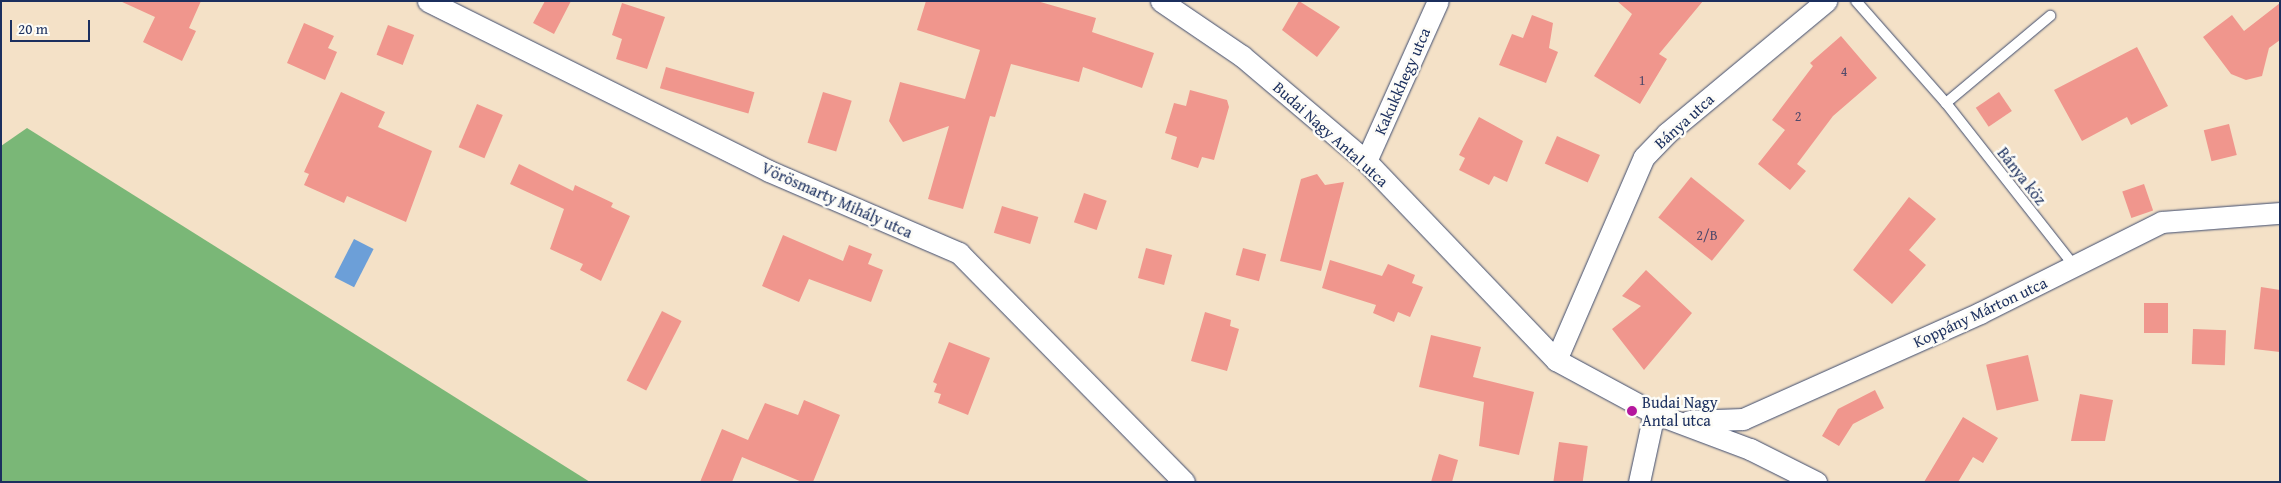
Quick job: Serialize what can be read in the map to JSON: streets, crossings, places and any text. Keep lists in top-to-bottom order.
{
  "streets": {
    "street": [
      "Kakukkhegy utca",
      "Bánya utca",
      "Budai Nagy Antal utca",
      "Vörösmarty Mihály utca",
      "Koppány Márton utca"
    ],
    "lane": ["Bánya köz"]
  },
  "crossings": [
    ["Kakukkhegy utca", "Budai Nagy Antal utca"],
    ["Bánya utca", "Budai Nagy Antal utca"],
    ["Budai Nagy Antal utca", "Koppány Márton utca"],
    ["Bánya köz", "Koppány Márton utca"]
  ],
  "places": ["Budai Nagy Antal utca"],
  "house_numbers": [
    "4",
    "1",
    "2",
    "2/B"
  ],
  "scale_bar": "20 m"
}
